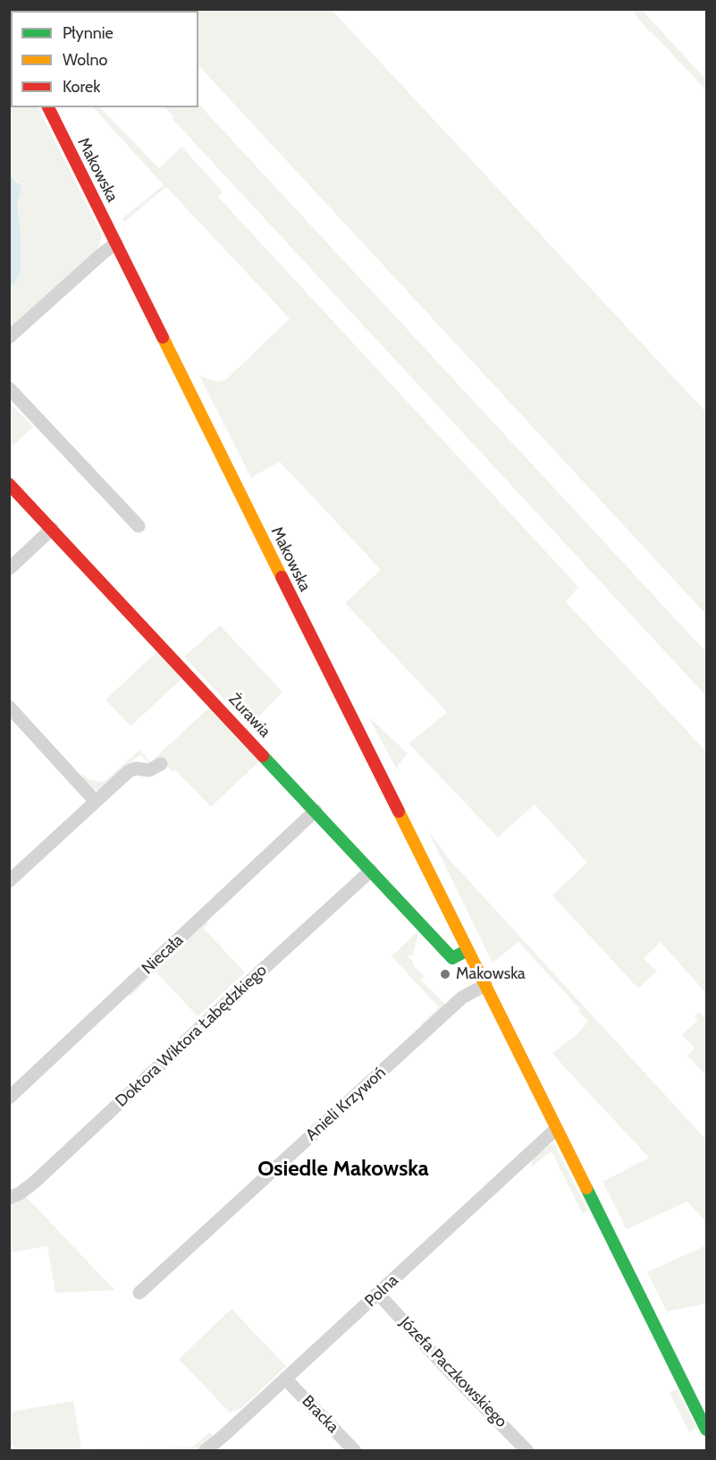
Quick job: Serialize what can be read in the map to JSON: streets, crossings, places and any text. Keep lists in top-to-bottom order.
{
  "streets": {
    "street": [
      "Makowska",
      "Żurawia",
      "Niecała",
      "Doktora Wiktora Łabędzkiego",
      "Anieli Krzywoń",
      "Polna",
      "Józefa Paczkowskiego",
      "Bracka"
    ]
  },
  "crossings": [
    ["Makowska", "Żurawia"],
    ["Makowska", "Anieli Krzywoń"],
    ["Makowska", "Polna"],
    ["Żurawia", "Niecała"],
    ["Żurawia", "Doktora Wiktora Łabędzkiego"],
    ["Polna", "Józefa Paczkowskiego"],
    ["Polna", "Bracka"]
  ],
  "districts": ["Osiedle Makowska"],
  "places": ["Makowska"],
  "legend": ["Płynnie", "Wolno", "Korek"]
}
